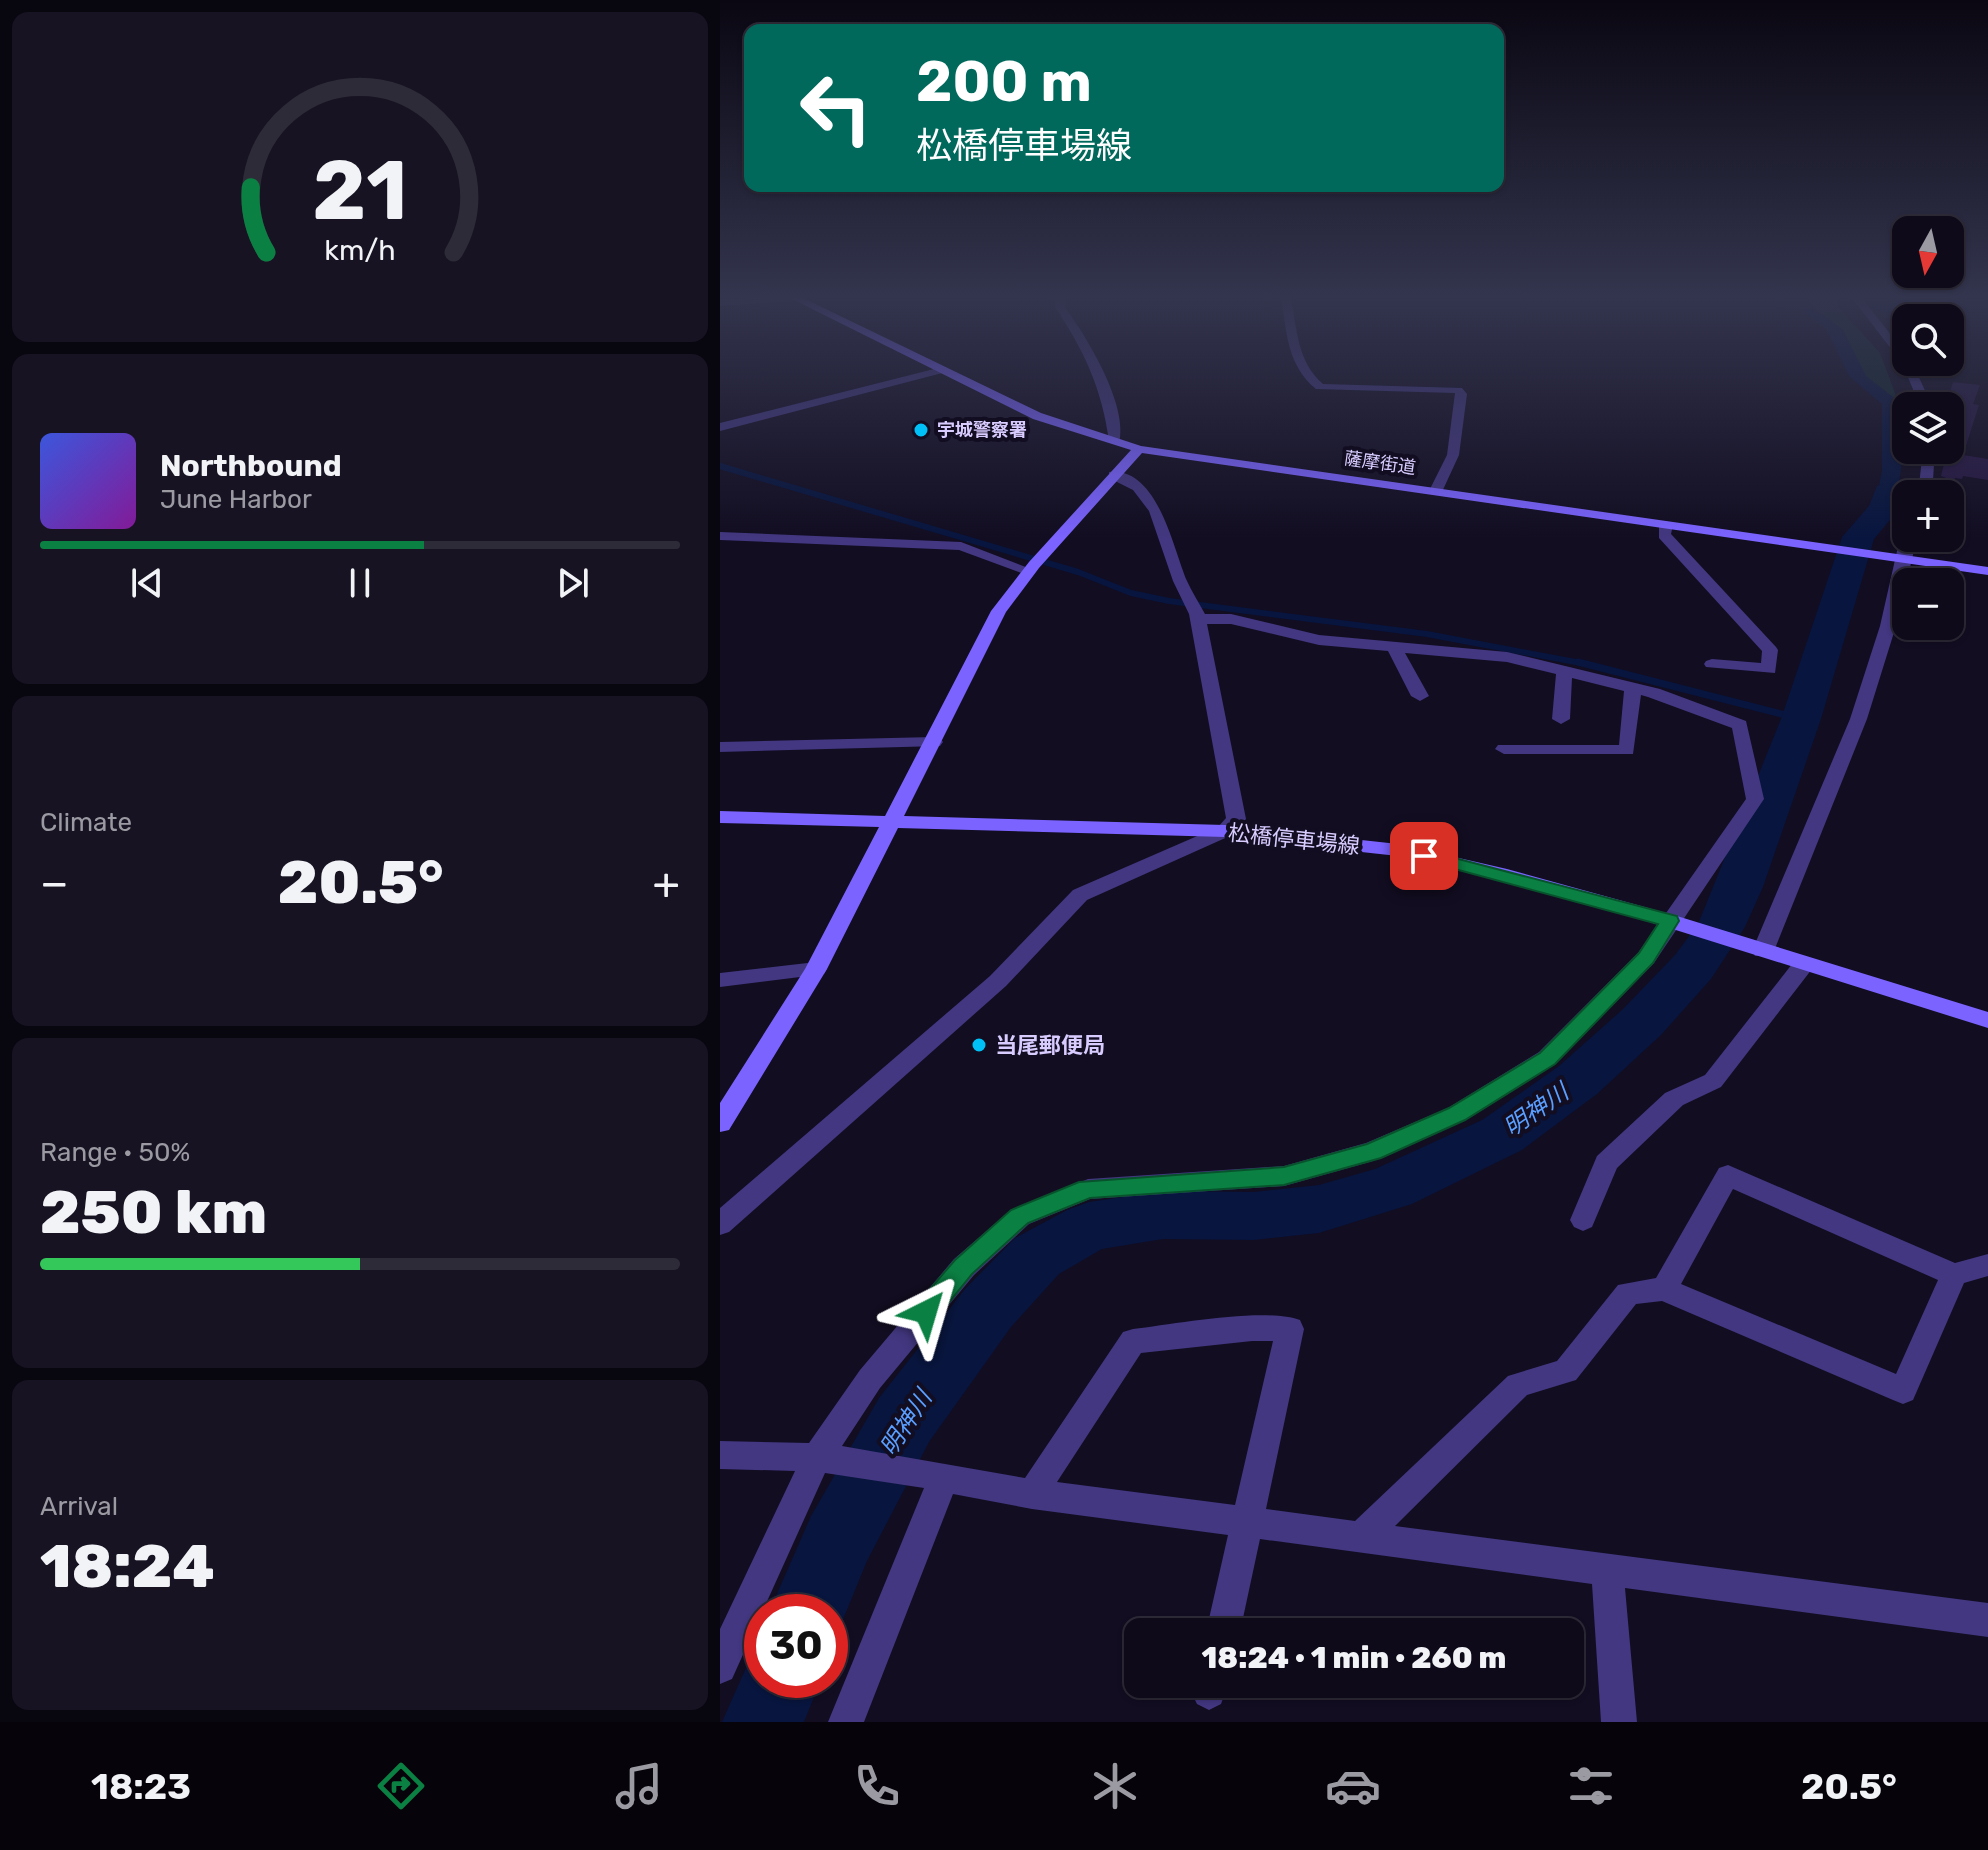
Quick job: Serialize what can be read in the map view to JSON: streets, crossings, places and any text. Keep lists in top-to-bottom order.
{
  "streets": {
    "street": ["薩摩街道", "松橋停車場線"]
  },
  "water": ["明神川"],
  "places": ["宇城警察署", "当尾郵便局"],
  "north": "bottom",
  "page": {
    "turn": ["200 m", "松橋停車場線"],
    "map_buttons": ["+", "−"],
    "song": ["Northbound", "June Harbor"],
    "tile": [
      "Climate",
      ["Range · 50%", "250 km"],
      ["Arrival", "18:24"]
    ],
    "heat": ["−", "20.5°", "+"],
    "limit": "30",
    "trip": "18:24 · 1 min · 260 m",
    "tabs": ["18:23", "20.5°"],
    "gauge": ["21", "km/h"]
  }
}
